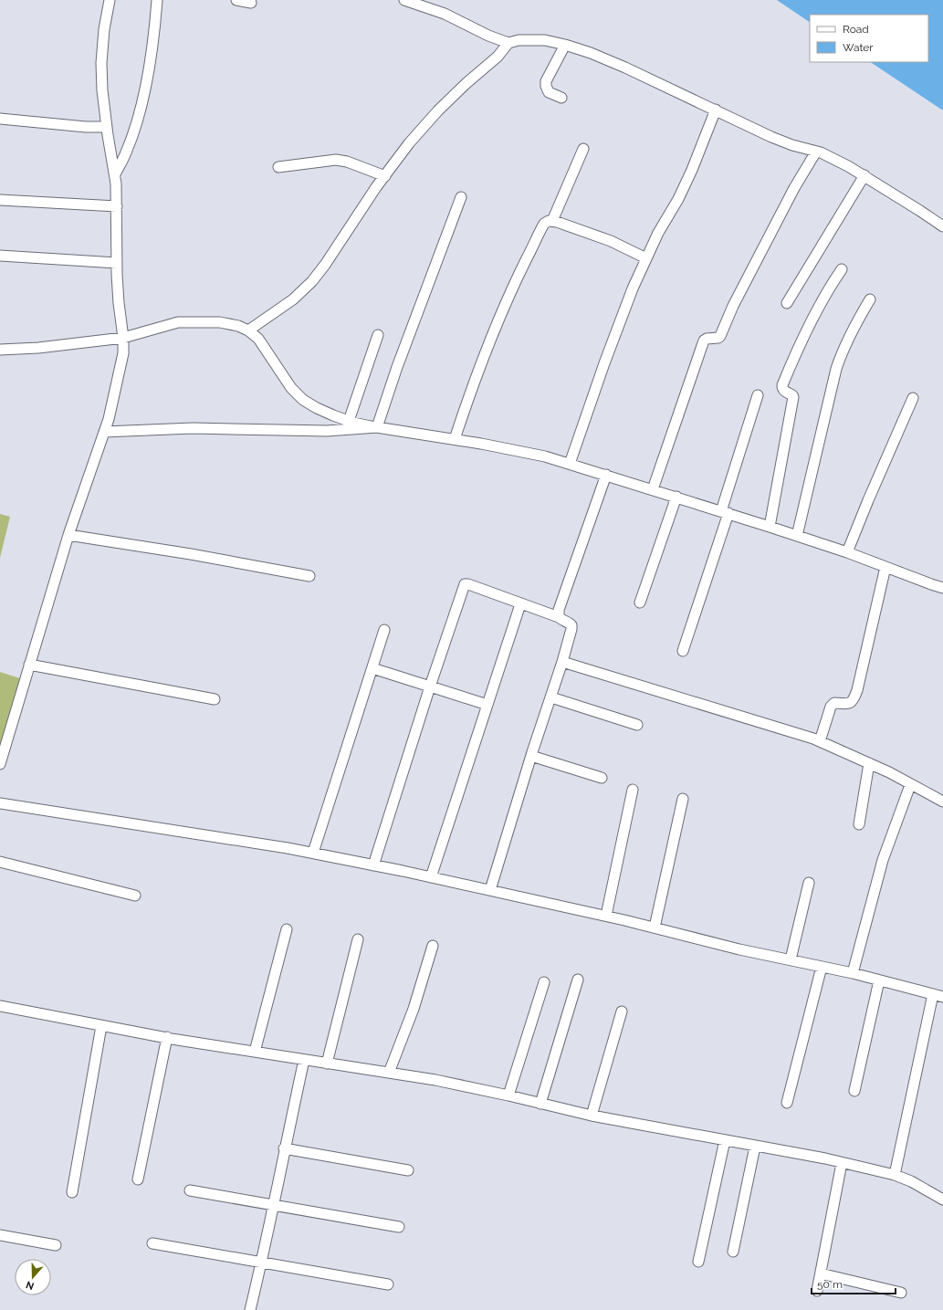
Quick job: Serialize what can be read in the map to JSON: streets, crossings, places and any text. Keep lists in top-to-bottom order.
{
  "legend": ["Road", "Water"],
  "scale_bar": "50 m",
  "north": "bottom"
}
